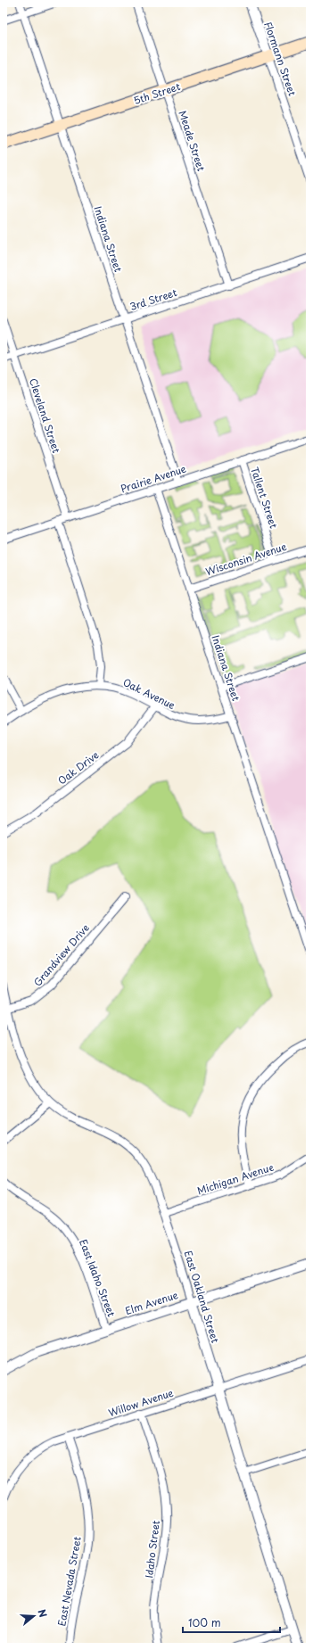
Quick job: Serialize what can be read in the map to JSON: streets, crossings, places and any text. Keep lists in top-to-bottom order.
{
  "streets": {
    "main road": ["5th Street"],
    "street": [
      "Flormann Street",
      "Meade Street",
      "Indiana Street",
      "3rd Street",
      "Cleveland Street",
      "Prairie Avenue",
      "Tallent Street",
      "Wisconsin Avenue",
      "Oak Avenue",
      "Oak Drive",
      "Grandview Drive",
      "Michigan Avenue",
      "East Idaho Street",
      "East Oakland Street",
      "Elm Avenue",
      "Willow Avenue",
      "Idaho Street",
      "East Nevada Street"
    ]
  },
  "crossings": [
    ["Flormann Street", "5th Street"],
    ["5th Street", "Meade Street"],
    ["5th Street", "Indiana Street"],
    ["Meade Street", "3rd Street"],
    ["Indiana Street", "3rd Street"],
    ["Indiana Street", "Prairie Avenue"],
    ["Indiana Street", "Wisconsin Avenue"],
    ["Indiana Street", "Oak Avenue"],
    ["3rd Street", "Cleveland Street"],
    ["Cleveland Street", "Prairie Avenue"],
    ["Prairie Avenue", "Tallent Street"],
    ["Tallent Street", "Wisconsin Avenue"],
    ["Oak Avenue", "Oak Drive"],
    ["Grandview Drive", "East Oakland Street"],
    ["Michigan Avenue", "East Oakland Street"],
    ["East Idaho Street", "Elm Avenue"],
    ["East Oakland Street", "Elm Avenue"],
    ["East Oakland Street", "Willow Avenue"],
    ["Willow Avenue", "Idaho Street"],
    ["Willow Avenue", "East Nevada Street"]
  ],
  "scale_bar": "100 m",
  "north": "right"
}
